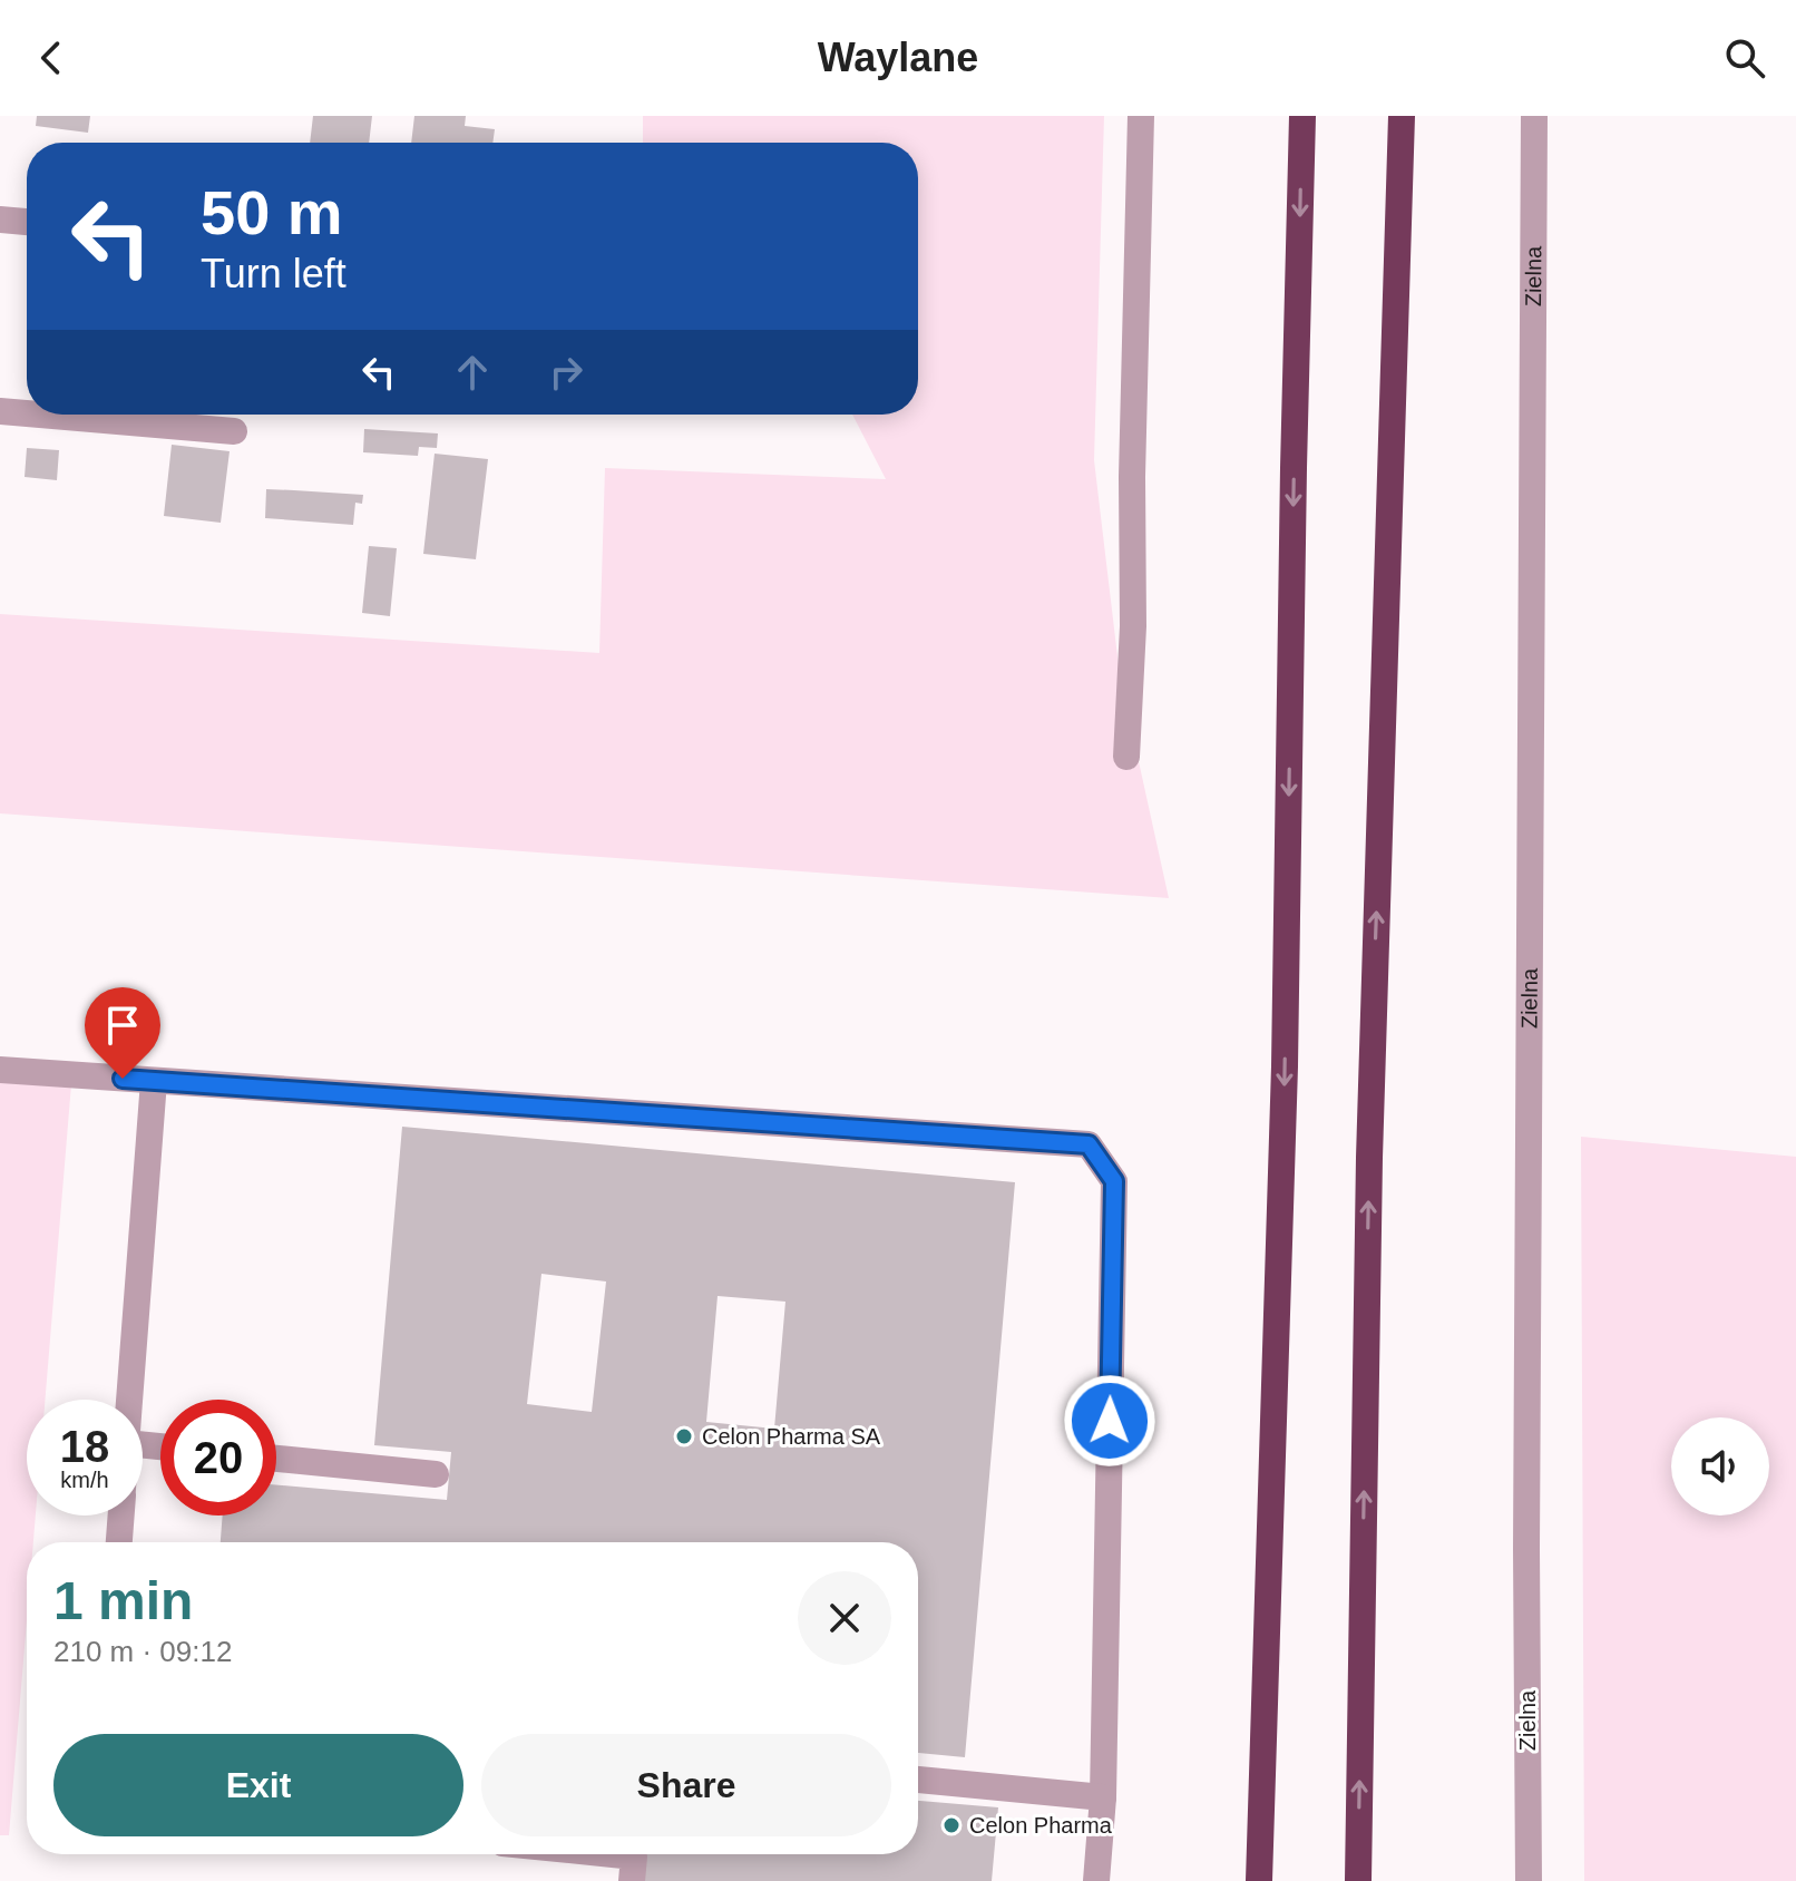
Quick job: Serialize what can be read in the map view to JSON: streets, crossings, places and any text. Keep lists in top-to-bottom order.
{
  "streets": {
    "street": ["Zielna"]
  },
  "places": ["Celon Pharma SA", "Celon Pharma"],
  "page": {
    "header": "Waylane",
    "turn": ["50 m", "Turn left"],
    "speed": "18 km/h",
    "limit": "20",
    "heading": ["1 min", "210 m · 09:12"],
    "buttons": ["Exit", "Share"]
  }
}
